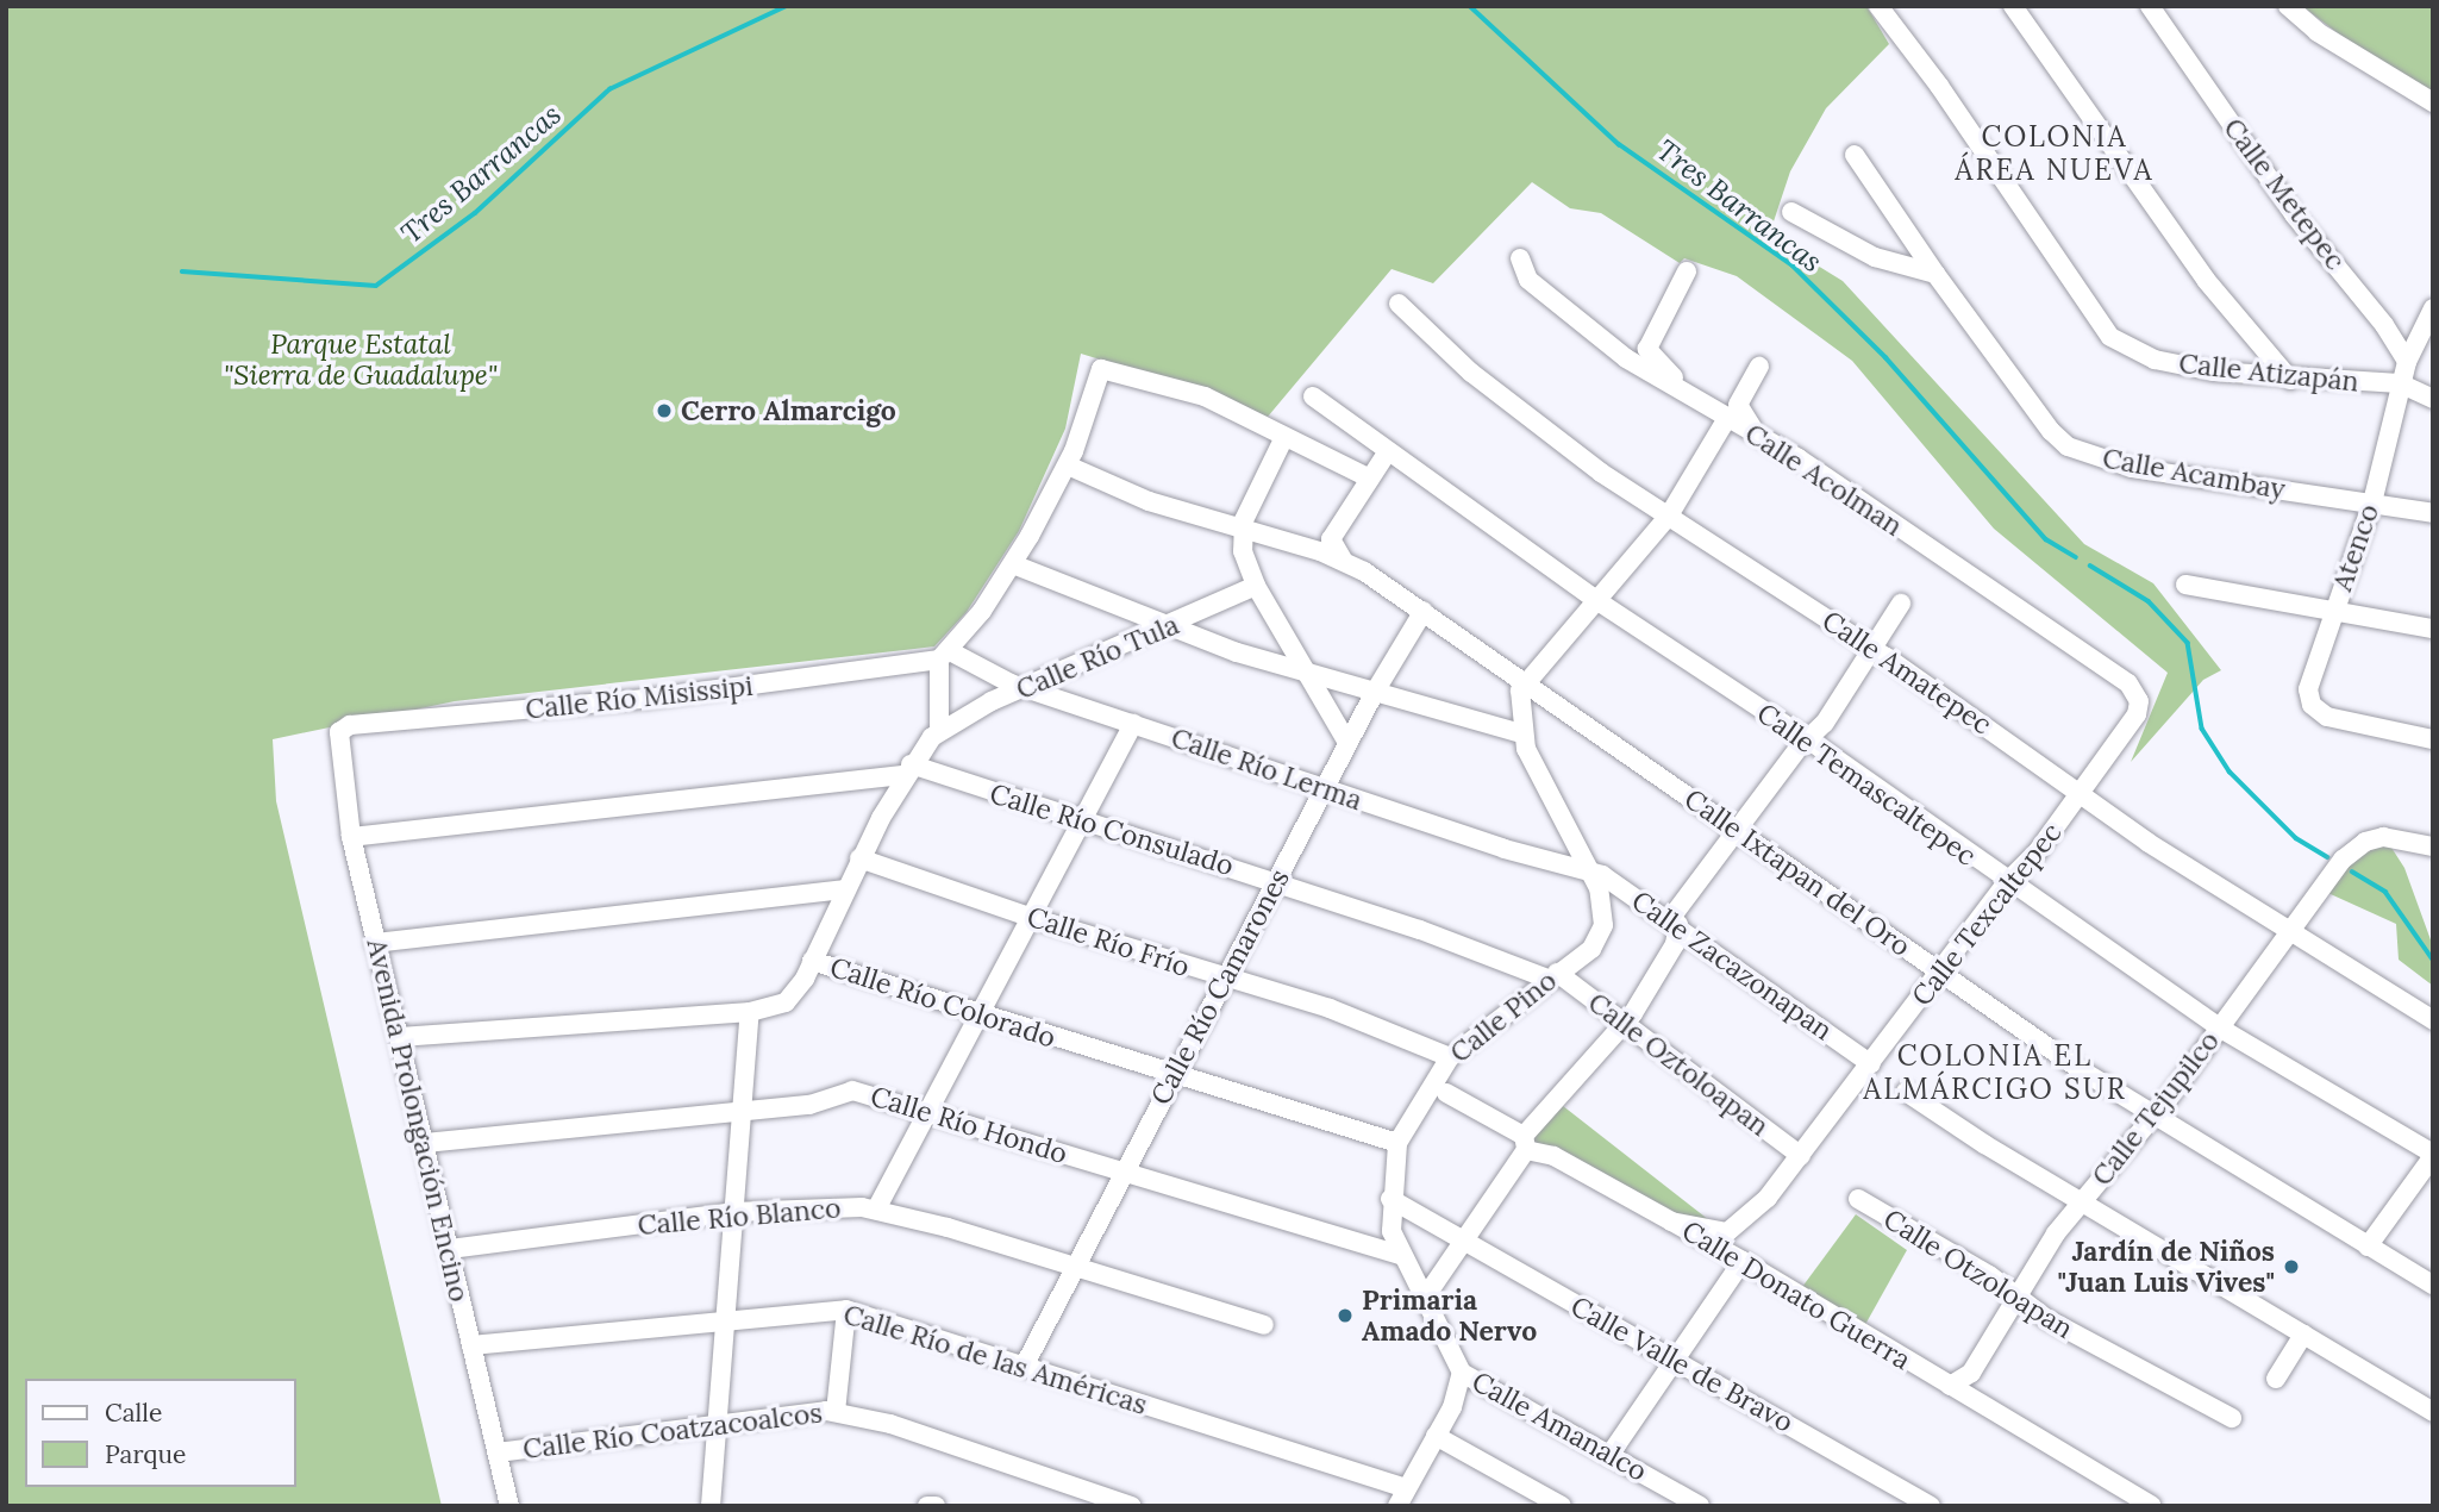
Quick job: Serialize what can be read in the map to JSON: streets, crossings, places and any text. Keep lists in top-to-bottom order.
{
  "streets": {
    "street": [
      "Calle Metepec",
      "Calle Atizapán",
      "Calle Acambay",
      "Calle Acolman",
      "Atenco",
      "Calle Río Tula",
      "Calle Amatepec",
      "Calle Río Misissipi",
      "Calle Río Lerma",
      "Calle Temascaltepec",
      "Calle Río Consulado",
      "Calle Ixtapan del Oro",
      "Calle Texcaltepec",
      "Calle Río Frío",
      "Calle Zacazonapan",
      "Calle Río Camarones",
      "Calle Río Colorado",
      "Calle Pino",
      "Calle Oztoloapan",
      "Calle Tejupilco",
      "Avenida Prolongación Encino",
      "Calle Río Hondo",
      "Calle Río Blanco",
      "Calle Otzoloapan",
      "Calle Donato Guerra",
      "Calle Río de las Américas",
      "Calle Valle de Bravo",
      "Calle Amanalco",
      "Calle Río Coatzacoalcos"
    ]
  },
  "crossings": [
    ["Calle Atizapán", "Atenco"],
    ["Calle Acambay", "Atenco"],
    ["Calle Acolman", "Calle Texcaltepec"],
    ["Calle Río Tula", "Calle Río Lerma"],
    ["Calle Amatepec", "Calle Texcaltepec"],
    ["Calle Amatepec", "Calle Tejupilco"],
    ["Calle Río Misissipi", "Calle Río Lerma"],
    ["Calle Río Misissipi", "Avenida Prolongación Encino"],
    ["Calle Río Lerma", "Calle Zacazonapan"],
    ["Calle Río Lerma", "Calle Río Camarones"],
    ["Calle Río Lerma", "Calle Pino"],
    ["Calle Temascaltepec", "Calle Texcaltepec"],
    ["Calle Temascaltepec", "Calle Tejupilco"],
    ["Calle Río Consulado", "Calle Río Camarones"],
    ["Calle Río Consulado", "Calle Pino"],
    ["Calle Río Consulado", "Calle Oztoloapan"],
    ["Calle Río Consulado", "Avenida Prolongación Encino"],
    ["Calle Ixtapan del Oro", "Calle Texcaltepec"],
    ["Calle Ixtapan del Oro", "Calle Río Camarones"],
    ["Calle Ixtapan del Oro", "Calle Pino"],
    ["Calle Ixtapan del Oro", "Calle Tejupilco"],
    ["Calle Texcaltepec", "Calle Zacazonapan"],
    ["Calle Texcaltepec", "Calle Oztoloapan"],
    ["Calle Texcaltepec", "Calle Donato Guerra"],
    ["Calle Río Frío", "Calle Río Camarones"],
    ["Calle Río Frío", "Calle Pino"],
    ["Calle Zacazonapan", "Calle Pino"],
    ["Calle Río Camarones", "Calle Río Colorado"],
    ["Calle Río Camarones", "Calle Río Hondo"],
    ["Calle Río Camarones", "Calle Río Blanco"],
    ["Calle Río Camarones", "Calle Río de las Américas"],
    ["Calle Río Colorado", "Calle Pino"],
    ["Calle Río Colorado", "Avenida Prolongación Encino"],
    ["Calle Pino", "Calle Oztoloapan"],
    ["Calle Pino", "Calle Río Hondo"],
    ["Calle Pino", "Calle Valle de Bravo"],
    ["Calle Pino", "Calle Amanalco"],
    ["Calle Tejupilco", "Calle Otzoloapan"],
    ["Calle Tejupilco", "Calle Donato Guerra"],
    ["Avenida Prolongación Encino", "Calle Río Hondo"],
    ["Avenida Prolongación Encino", "Calle Río Blanco"],
    ["Avenida Prolongación Encino", "Calle Río de las Américas"],
    ["Avenida Prolongación Encino", "Calle Río Coatzacoalcos"]
  ],
  "districts": ["COLONIA ÁREA NUEVA", "COLONIA EL ALMÁRCIGO SUR"],
  "water": ["Tres Barrancas"],
  "parks": ["Parque Estatal \"Sierra de Guadalupe\""],
  "places": ["Cerro Almarcigo", "Jardín de Niños \"Juan Luis Vives\"", "Primaria Amado Nervo"],
  "legend": ["Calle", "Parque"]
}
